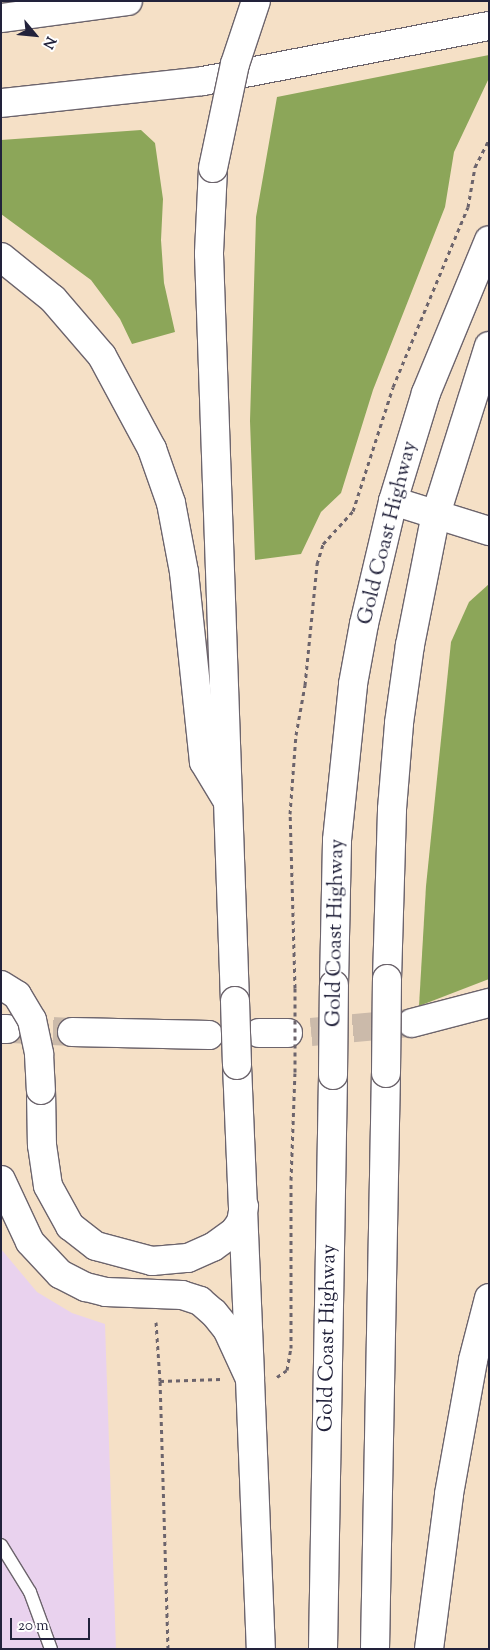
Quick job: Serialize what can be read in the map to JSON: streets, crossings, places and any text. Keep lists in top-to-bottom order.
{
  "streets": {
    "main road": ["Gold Coast Highway"]
  },
  "scale_bar": "20 m",
  "north": "bottom right"
}
